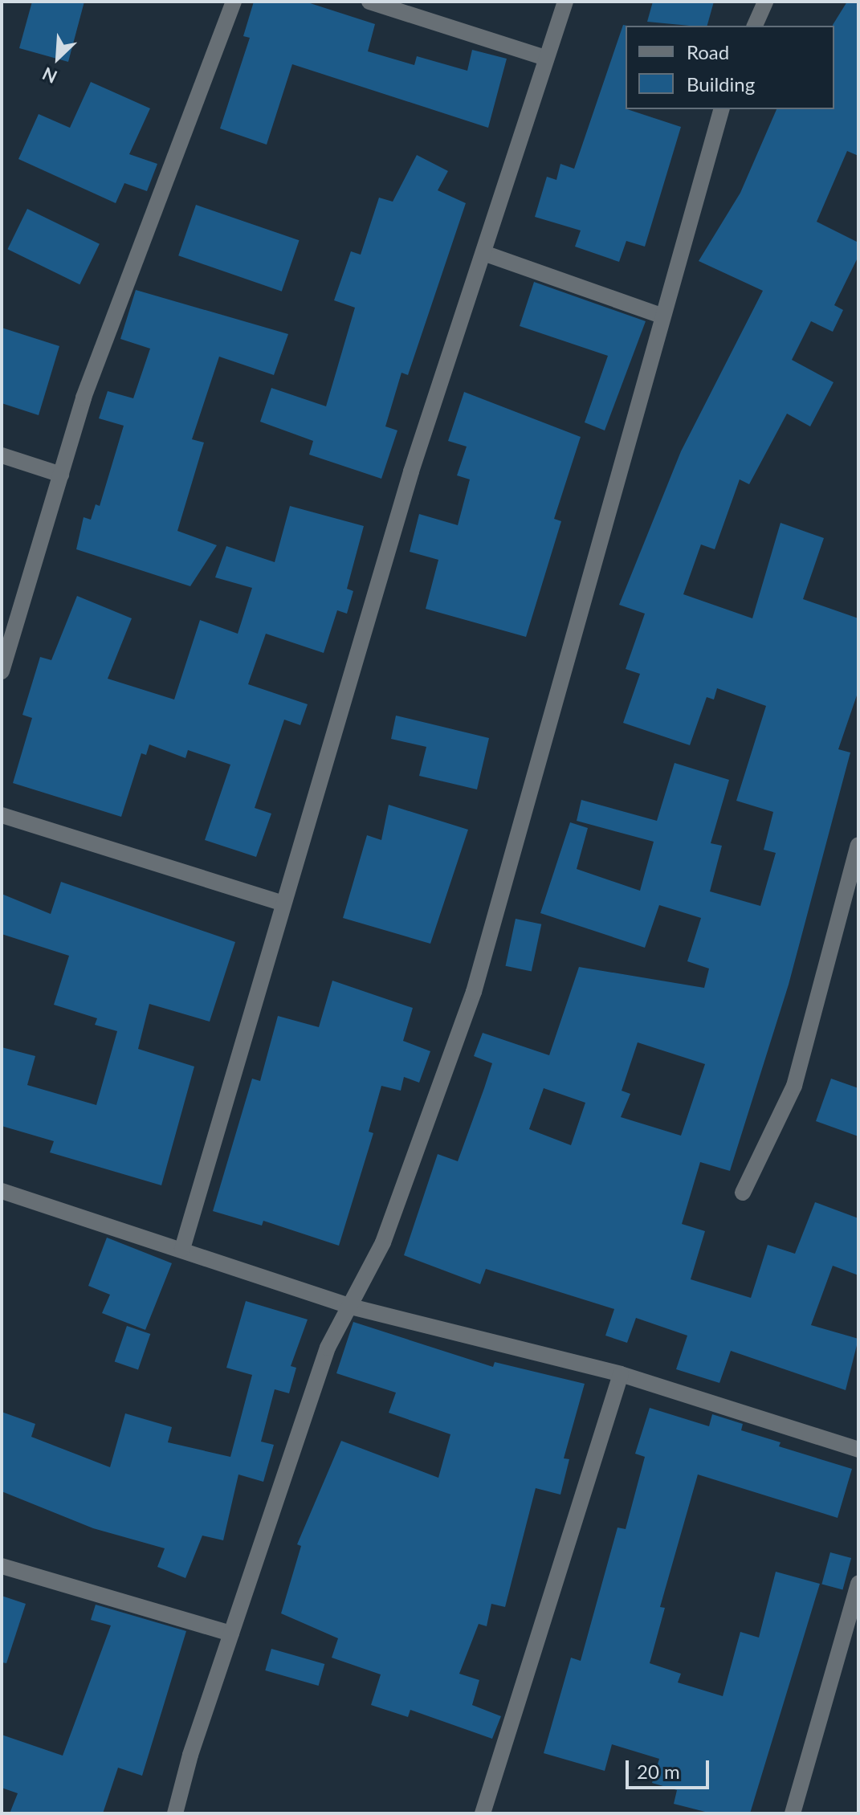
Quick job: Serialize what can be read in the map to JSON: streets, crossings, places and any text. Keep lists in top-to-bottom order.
{
  "legend": ["Road", "Building"],
  "scale_bar": "20 m",
  "north": "bottom left"
}
